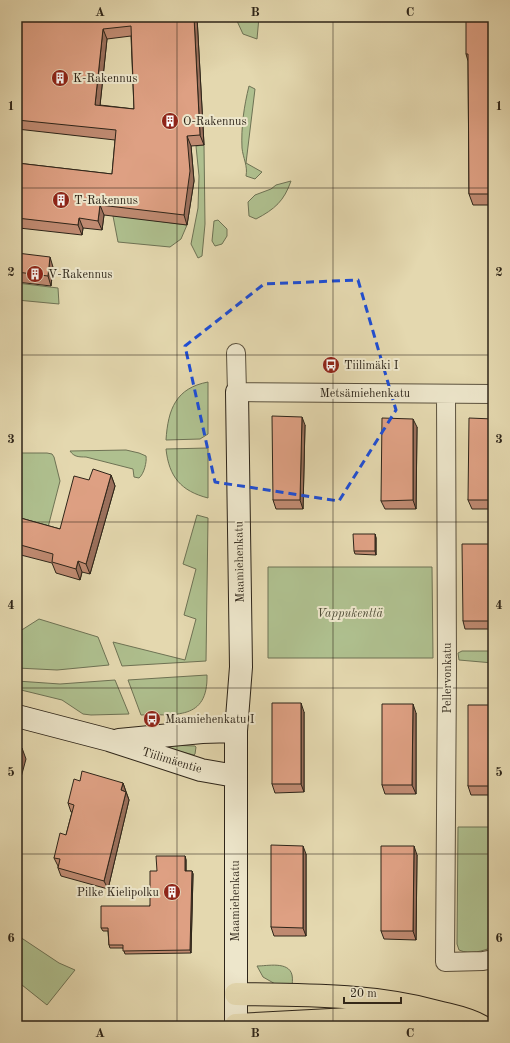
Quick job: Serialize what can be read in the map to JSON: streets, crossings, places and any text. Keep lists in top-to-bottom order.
{
  "streets": {
    "main road": ["Maamiehenkatu", "Tiilimäentie"],
    "street": ["Metsämiehenkatu", "Pellervonkatu"]
  },
  "crossings": [
    ["Metsämiehenkatu", "Maamiehenkatu"],
    ["Metsämiehenkatu", "Pellervonkatu"],
    ["Maamiehenkatu", "Tiilimäentie"]
  ],
  "parks": ["Vappukenttä"],
  "places": {
    "building": [
      "K-Rakennus",
      "O-Rakennus",
      "T-Rakennus",
      "V-Rakennus",
      "Pilke Kielipolku"
    ],
    "bus stop": ["Tiilimäki I", "Maamiehenkatu I"]
  },
  "scale_bar": "20 m",
  "grid": {
    "columns": ["A", "B", "C"],
    "rows": [
      "1",
      "2",
      "3",
      "4",
      "5",
      "6"
    ]
  }
}
